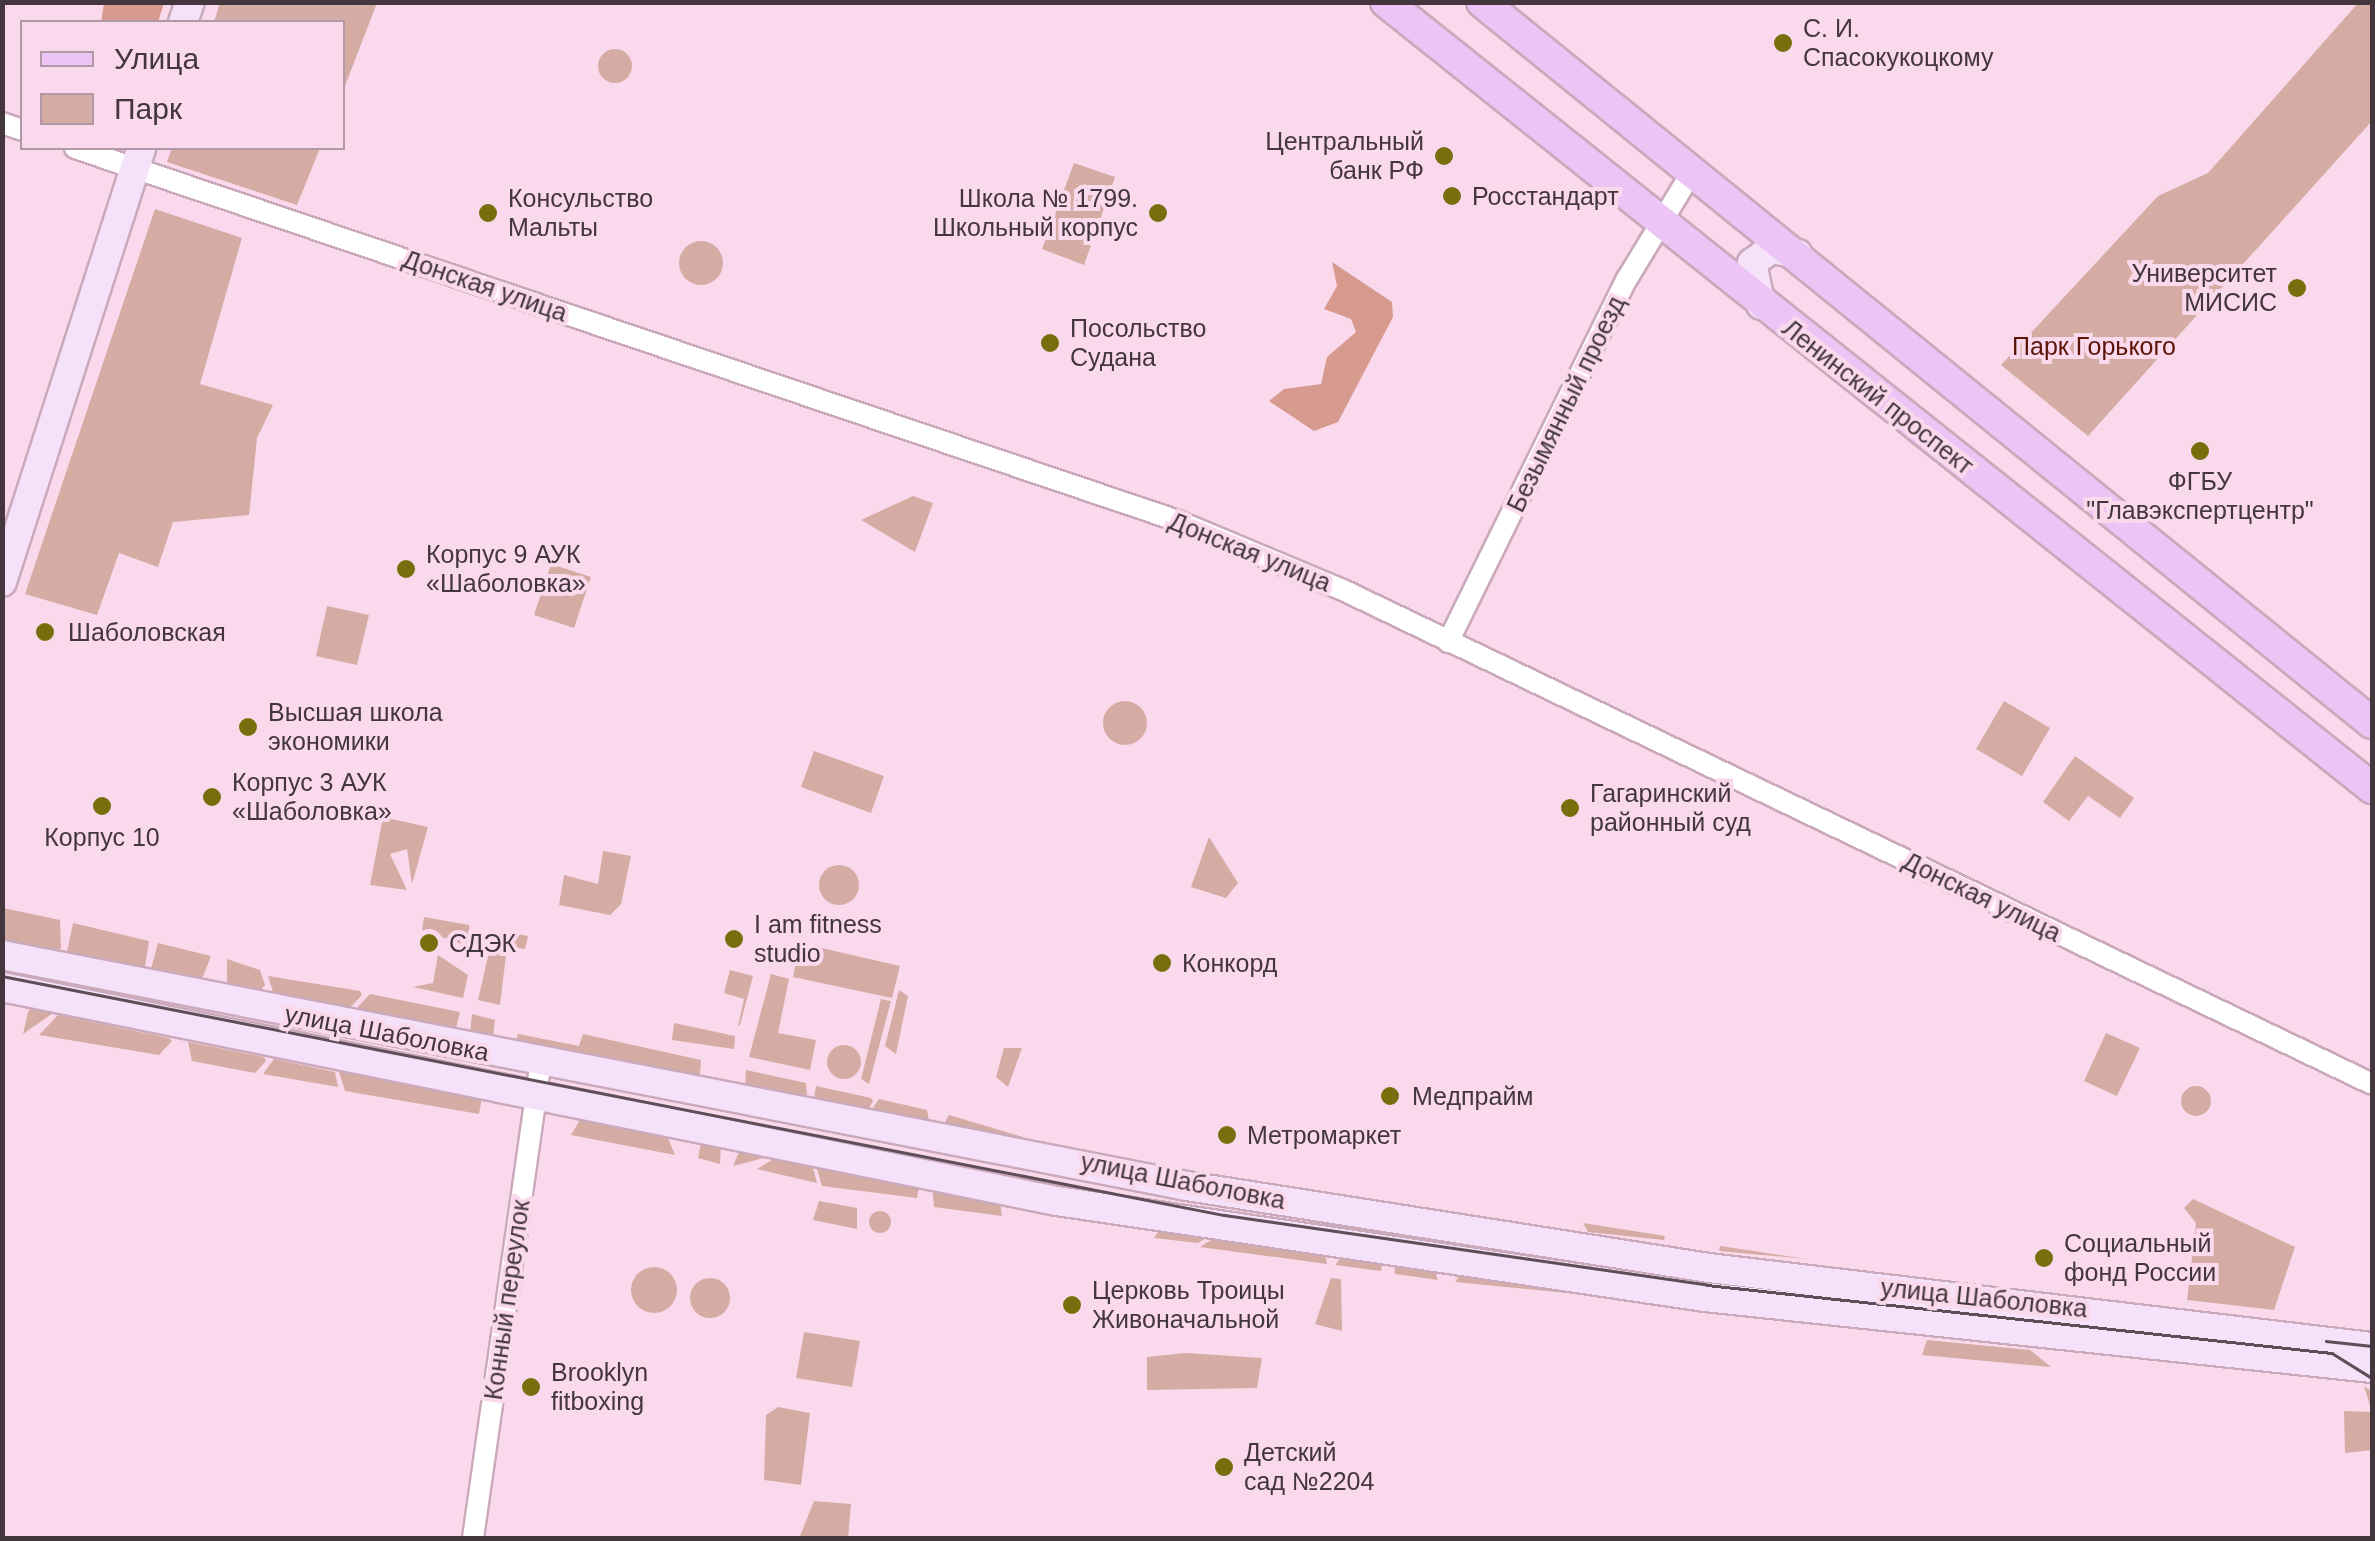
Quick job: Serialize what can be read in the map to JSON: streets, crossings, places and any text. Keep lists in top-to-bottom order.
{
  "streets": {
    "main road": ["Ленинский проспект", "улица Шаболовка"],
    "street": ["Донская улица", "Безымянный проезд", "Конный переулок"]
  },
  "crossings": [
    ["Донская улица", "Безымянный проезд"],
    ["Ленинский проспект", "Безымянный проезд"],
    ["улица Шаболовка", "Конный переулок"]
  ],
  "parks": ["Парк Горького"],
  "places": [
    "С. И. Спасокукоцкому",
    "Центральный банк РФ",
    "Росстандарт",
    "Консульство Мальты",
    "Школа № 1799. Школьный корпус",
    "Университет МИСИС",
    "Посольство Судана",
    "ФГБУ \"Главэкспертцентр\"",
    "Корпус 9 АУК «Шаболовка»",
    "Шаболовская",
    "Высшая школа экономики",
    "Корпус 3 АУК «Шаболовка»",
    "Корпус 10",
    "Гагаринский районный суд",
    "I am fitness studio",
    "СДЭК",
    "Конкорд",
    "Медпрайм",
    "Метромаркет",
    "Социальный фонд России",
    "Церковь Троицы Живоначальной",
    "Brooklyn fitboxing",
    "Детский сад №2204"
  ],
  "legend": ["Улица", "Парк"]
}
